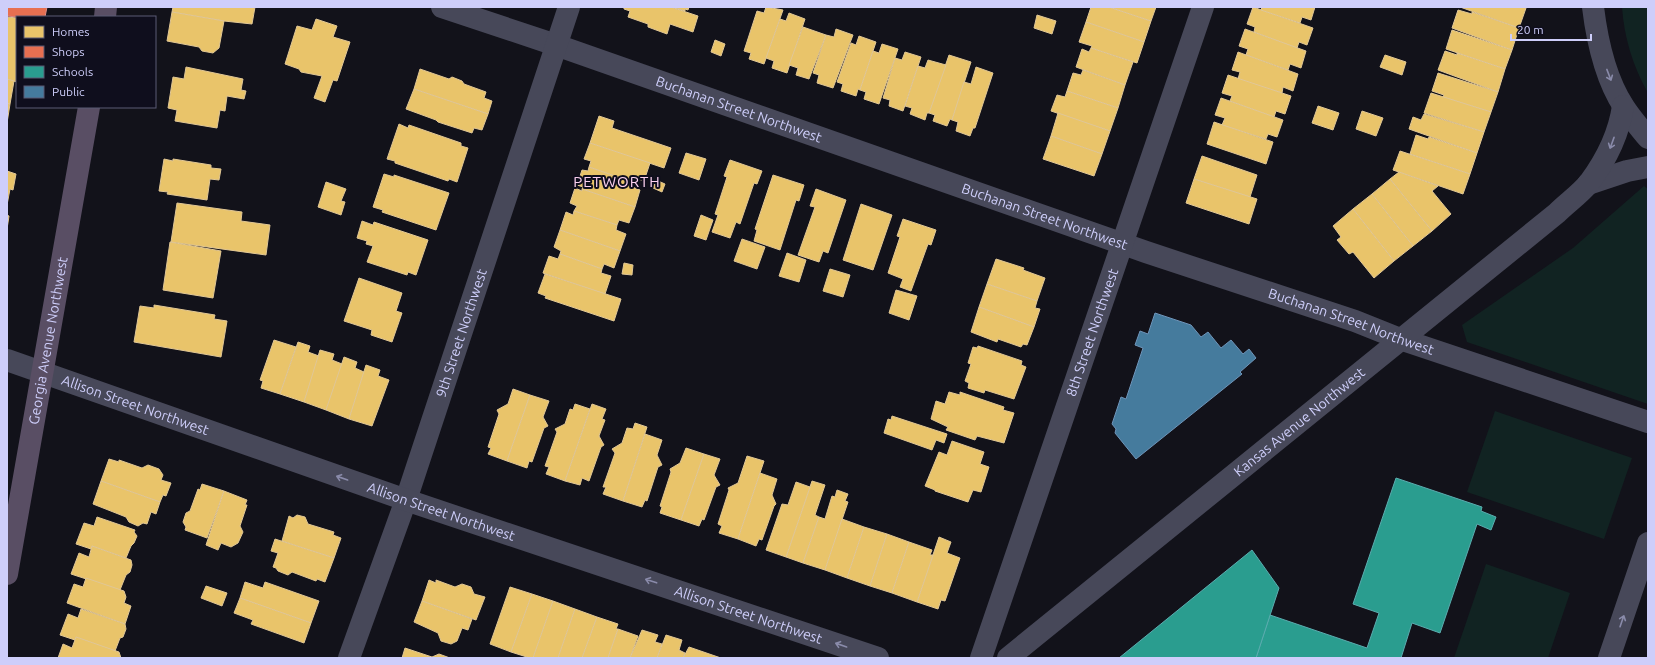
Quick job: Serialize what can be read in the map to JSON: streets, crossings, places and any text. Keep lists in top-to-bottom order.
{
  "streets": {
    "highway": ["Georgia Avenue Northwest"],
    "street": [
      "Buchanan Street Northwest",
      "8th Street Northwest",
      "9th Street Northwest",
      "Allison Street Northwest",
      "Kansas Avenue Northwest"
    ]
  },
  "crossings": [
    ["Buchanan Street Northwest", "8th Street Northwest"],
    ["Buchanan Street Northwest", "9th Street Northwest"],
    ["Buchanan Street Northwest", "Kansas Avenue Northwest"],
    ["9th Street Northwest", "Allison Street Northwest"],
    ["Georgia Avenue Northwest", "Allison Street Northwest"]
  ],
  "one_way": ["Allison Street Northwest"],
  "districts": ["PETWORTH"],
  "legend": [
    "Homes",
    "Shops",
    "Schools",
    "Public"
  ],
  "scale_bar": "20 m"
}
